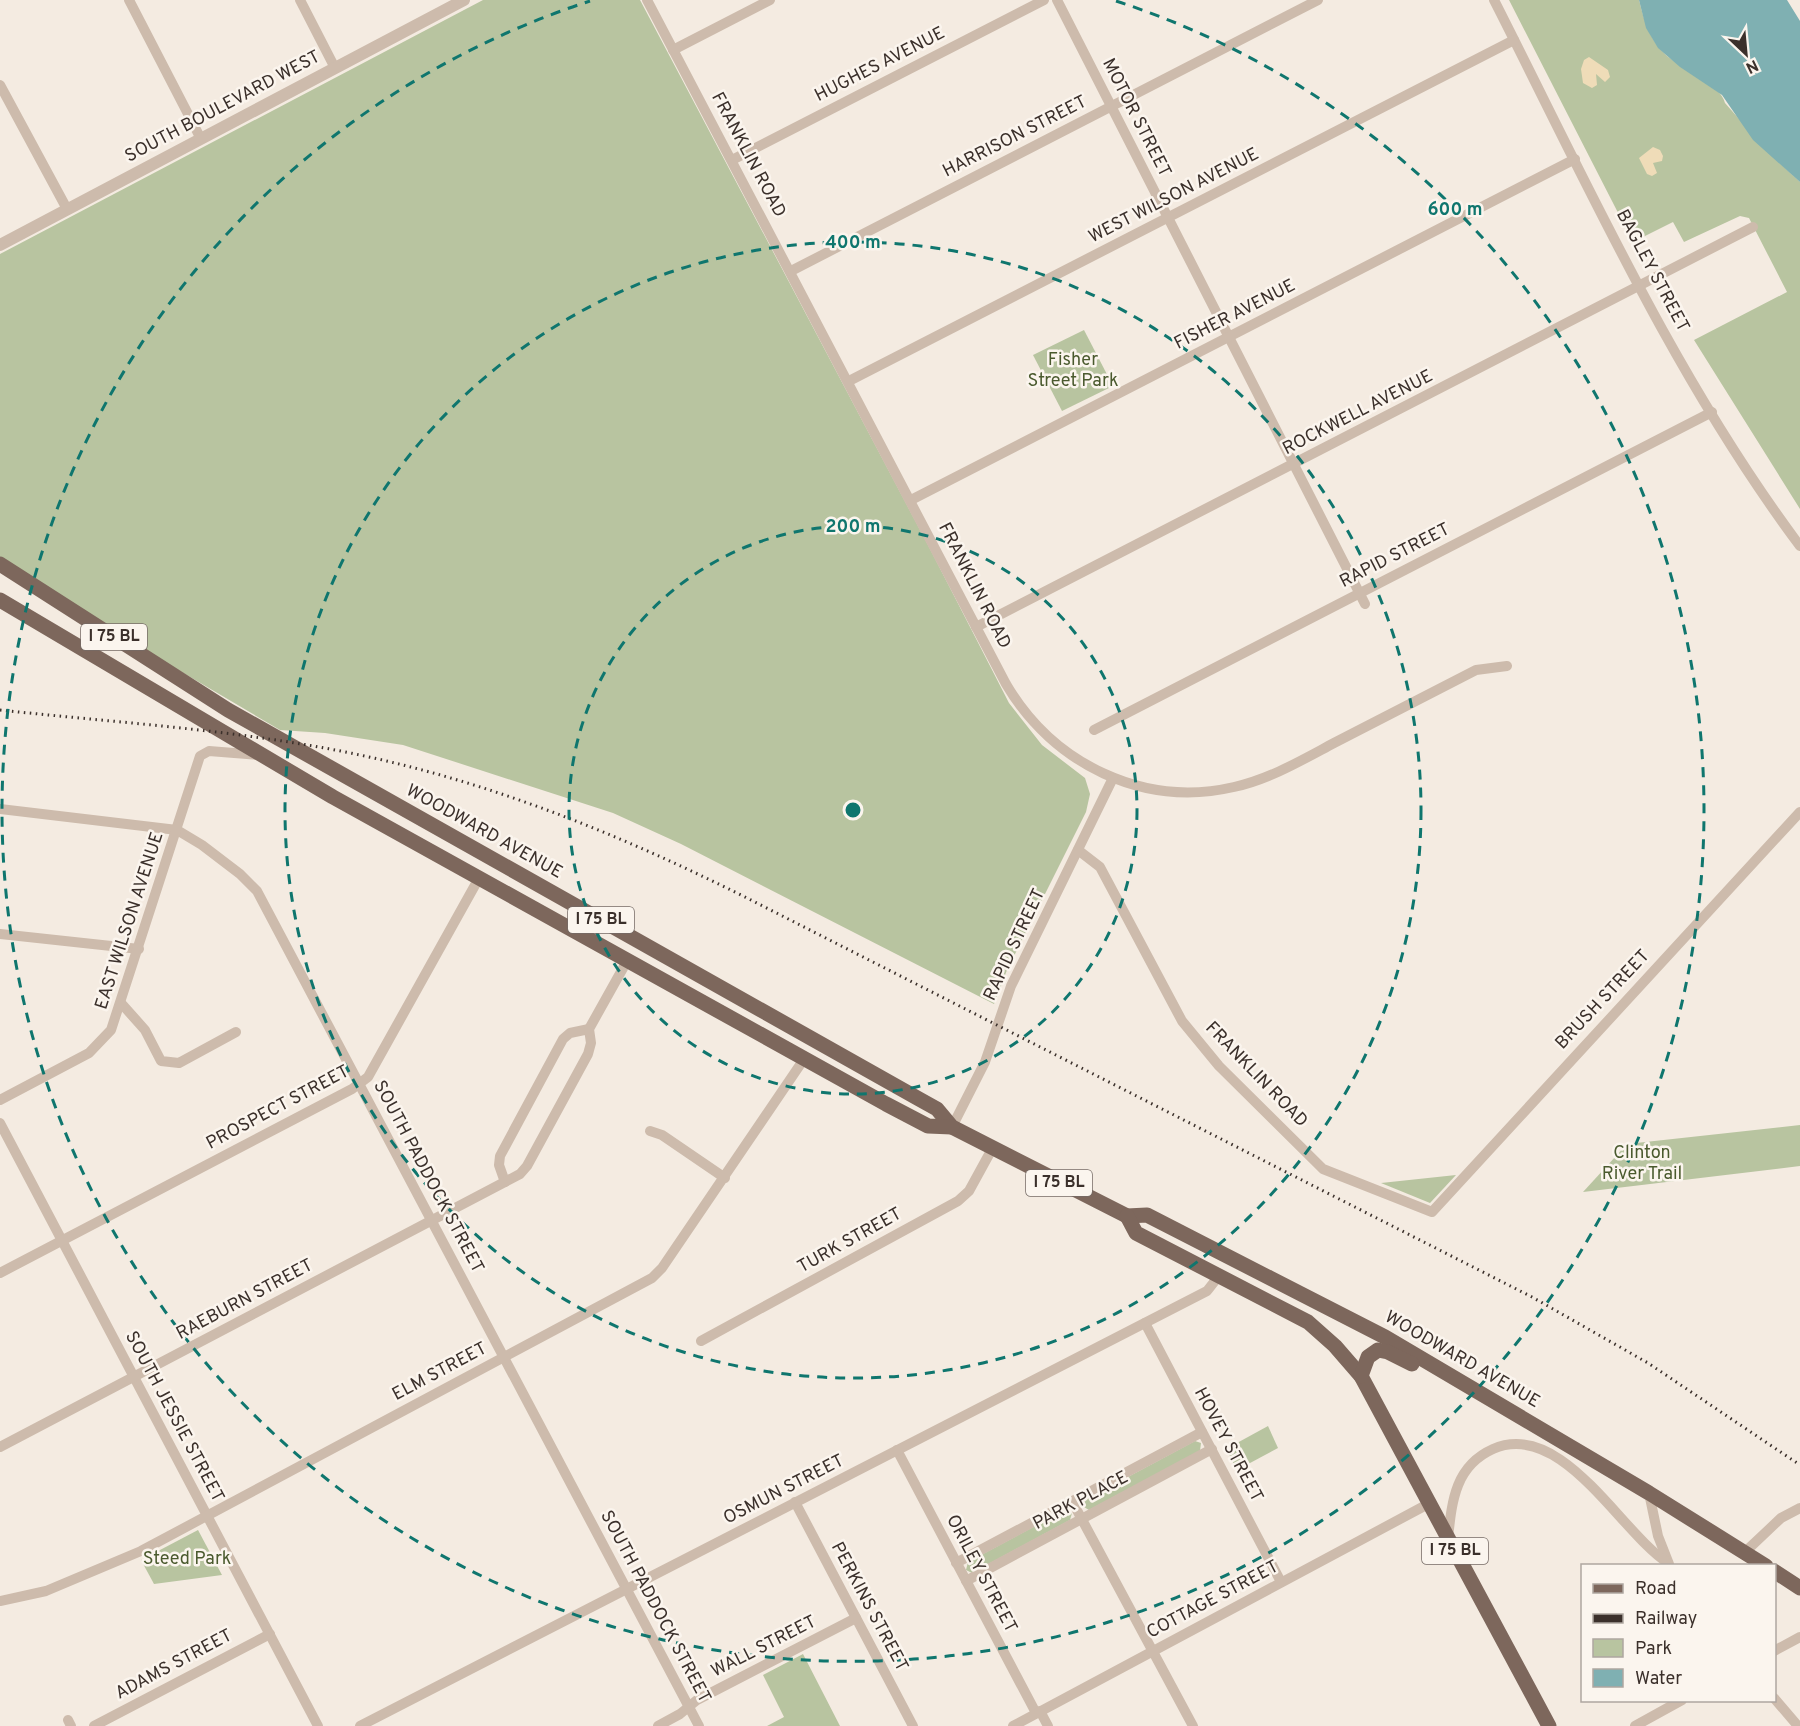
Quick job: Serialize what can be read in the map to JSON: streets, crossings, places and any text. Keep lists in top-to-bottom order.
{
  "streets": {
    "main road": ["I 75 BL", "WOODWARD AVENUE"],
    "street": [
      "HUGHES AVENUE",
      "SOUTH BOULEVARD WEST",
      "MOTOR STREET",
      "HARRISON STREET",
      "FRANKLIN ROAD",
      "WEST WILSON AVENUE",
      "BAGLEY STREET",
      "FISHER AVENUE",
      "ROCKWELL AVENUE",
      "RAPID STREET",
      "EAST WILSON AVENUE",
      "BRUSH STREET",
      "PROSPECT STREET",
      "SOUTH PADDOCK STREET",
      "TURK STREET",
      "RAEBURN STREET",
      "ELM STREET",
      "SOUTH JESSIE STREET",
      "HOVEY STREET",
      "OSMUN STREET",
      "PARK PLACE",
      "ORILEY STREET",
      "COTTAGE STREET",
      "PERKINS STREET",
      "WALL STREET",
      "ADAMS STREET"
    ]
  },
  "crossings": [
    ["HUGHES AVENUE", "FRANKLIN ROAD"],
    ["MOTOR STREET", "HARRISON STREET"],
    ["MOTOR STREET", "WEST WILSON AVENUE"],
    ["MOTOR STREET", "FISHER AVENUE"],
    ["MOTOR STREET", "ROCKWELL AVENUE"],
    ["MOTOR STREET", "RAPID STREET"],
    ["HARRISON STREET", "FRANKLIN ROAD"],
    ["FRANKLIN ROAD", "WEST WILSON AVENUE"],
    ["FRANKLIN ROAD", "FISHER AVENUE"],
    ["FRANKLIN ROAD", "ROCKWELL AVENUE"],
    ["FRANKLIN ROAD", "RAPID STREET"],
    ["FRANKLIN ROAD", "BRUSH STREET"],
    ["WEST WILSON AVENUE", "BAGLEY STREET"],
    ["BAGLEY STREET", "FISHER AVENUE"],
    ["BAGLEY STREET", "ROCKWELL AVENUE"],
    ["BAGLEY STREET", "RAPID STREET"],
    ["RAPID STREET", "WOODWARD AVENUE"],
    ["WOODWARD AVENUE", "EAST WILSON AVENUE"],
    ["WOODWARD AVENUE", "PROSPECT STREET"],
    ["WOODWARD AVENUE", "TURK STREET"],
    ["WOODWARD AVENUE", "RAEBURN STREET"],
    ["WOODWARD AVENUE", "ELM STREET"],
    ["WOODWARD AVENUE", "OSMUN STREET"],
    ["WOODWARD AVENUE", "COTTAGE STREET"],
    ["EAST WILSON AVENUE", "SOUTH PADDOCK STREET"],
    ["PROSPECT STREET", "SOUTH PADDOCK STREET"],
    ["PROSPECT STREET", "SOUTH JESSIE STREET"],
    ["SOUTH PADDOCK STREET", "RAEBURN STREET"],
    ["SOUTH PADDOCK STREET", "ELM STREET"],
    ["SOUTH PADDOCK STREET", "OSMUN STREET"],
    ["SOUTH PADDOCK STREET", "WALL STREET"],
    ["RAEBURN STREET", "SOUTH JESSIE STREET"],
    ["ELM STREET", "SOUTH JESSIE STREET"],
    ["SOUTH JESSIE STREET", "ADAMS STREET"],
    ["HOVEY STREET", "OSMUN STREET"],
    ["HOVEY STREET", "PARK PLACE"],
    ["HOVEY STREET", "COTTAGE STREET"],
    ["OSMUN STREET", "ORILEY STREET"],
    ["OSMUN STREET", "PERKINS STREET"],
    ["PARK PLACE", "ORILEY STREET"],
    ["ORILEY STREET", "COTTAGE STREET"],
    ["PERKINS STREET", "WALL STREET"]
  ],
  "parks": ["Fisher Street Park", "Clinton River Trail", "Steed Park"],
  "legend": [
    "Road",
    "Railway",
    "Park",
    "Water"
  ],
  "north": "bottom right",
  "rings": ["600 m", "400 m", "200 m"]
}
